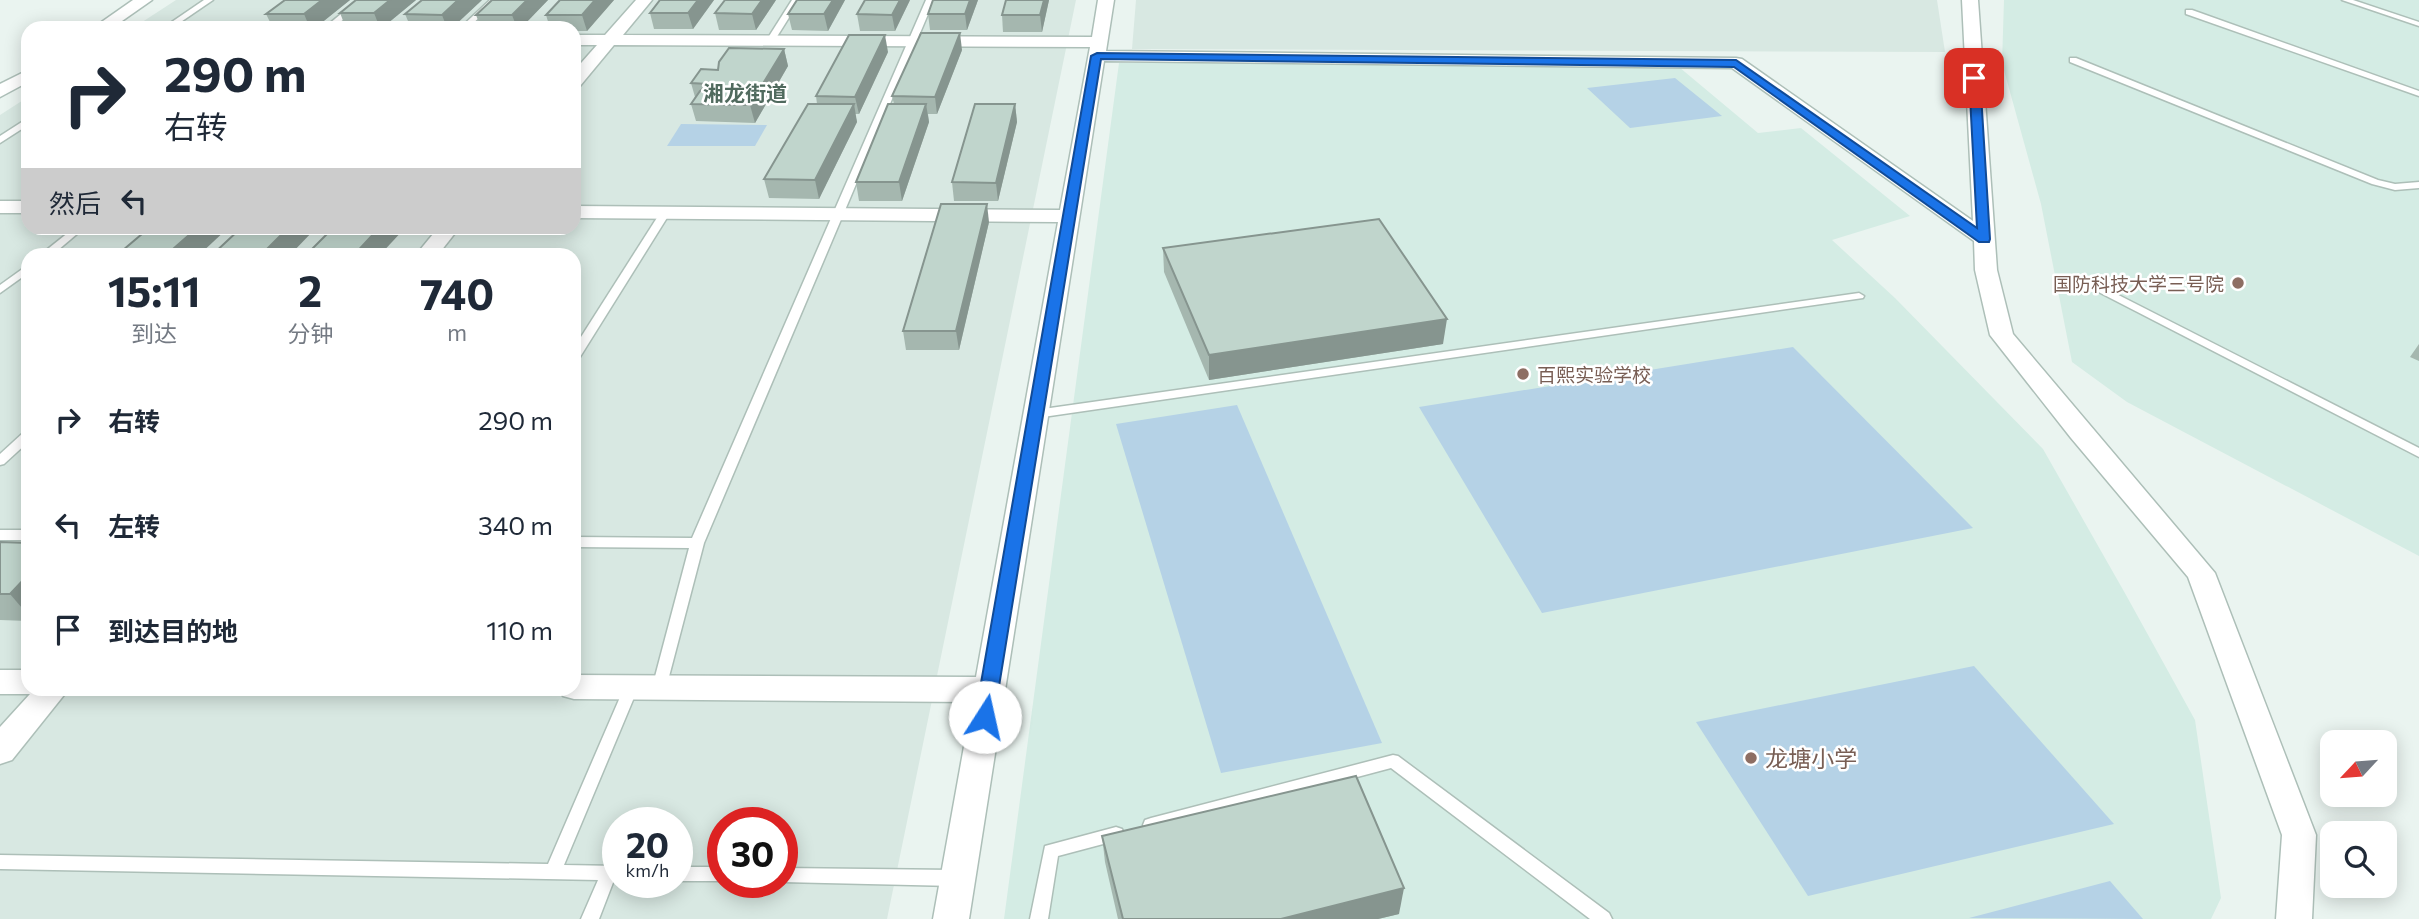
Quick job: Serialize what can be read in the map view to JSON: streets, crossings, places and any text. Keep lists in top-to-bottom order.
{
  "districts": ["湘龙街道"],
  "places": ["国防科技大学三号院", "百熙实验学校", "龙塘小学"],
  "north": "bottom left",
  "page": {
    "turn": ["290 m", "右转"],
    "then": "然后",
    "eta": [
      "15:11",
      "到达",
      "2",
      "分钟",
      "740",
      "m"
    ],
    "list": [
      {
        "name": "右转",
        "value": "290 m"
      },
      {
        "name": "左转",
        "value": "340 m"
      },
      {
        "name": "到达目的地",
        "value": "110 m"
      }
    ],
    "speed": "20 km/h",
    "limit": "30"
  }
}
